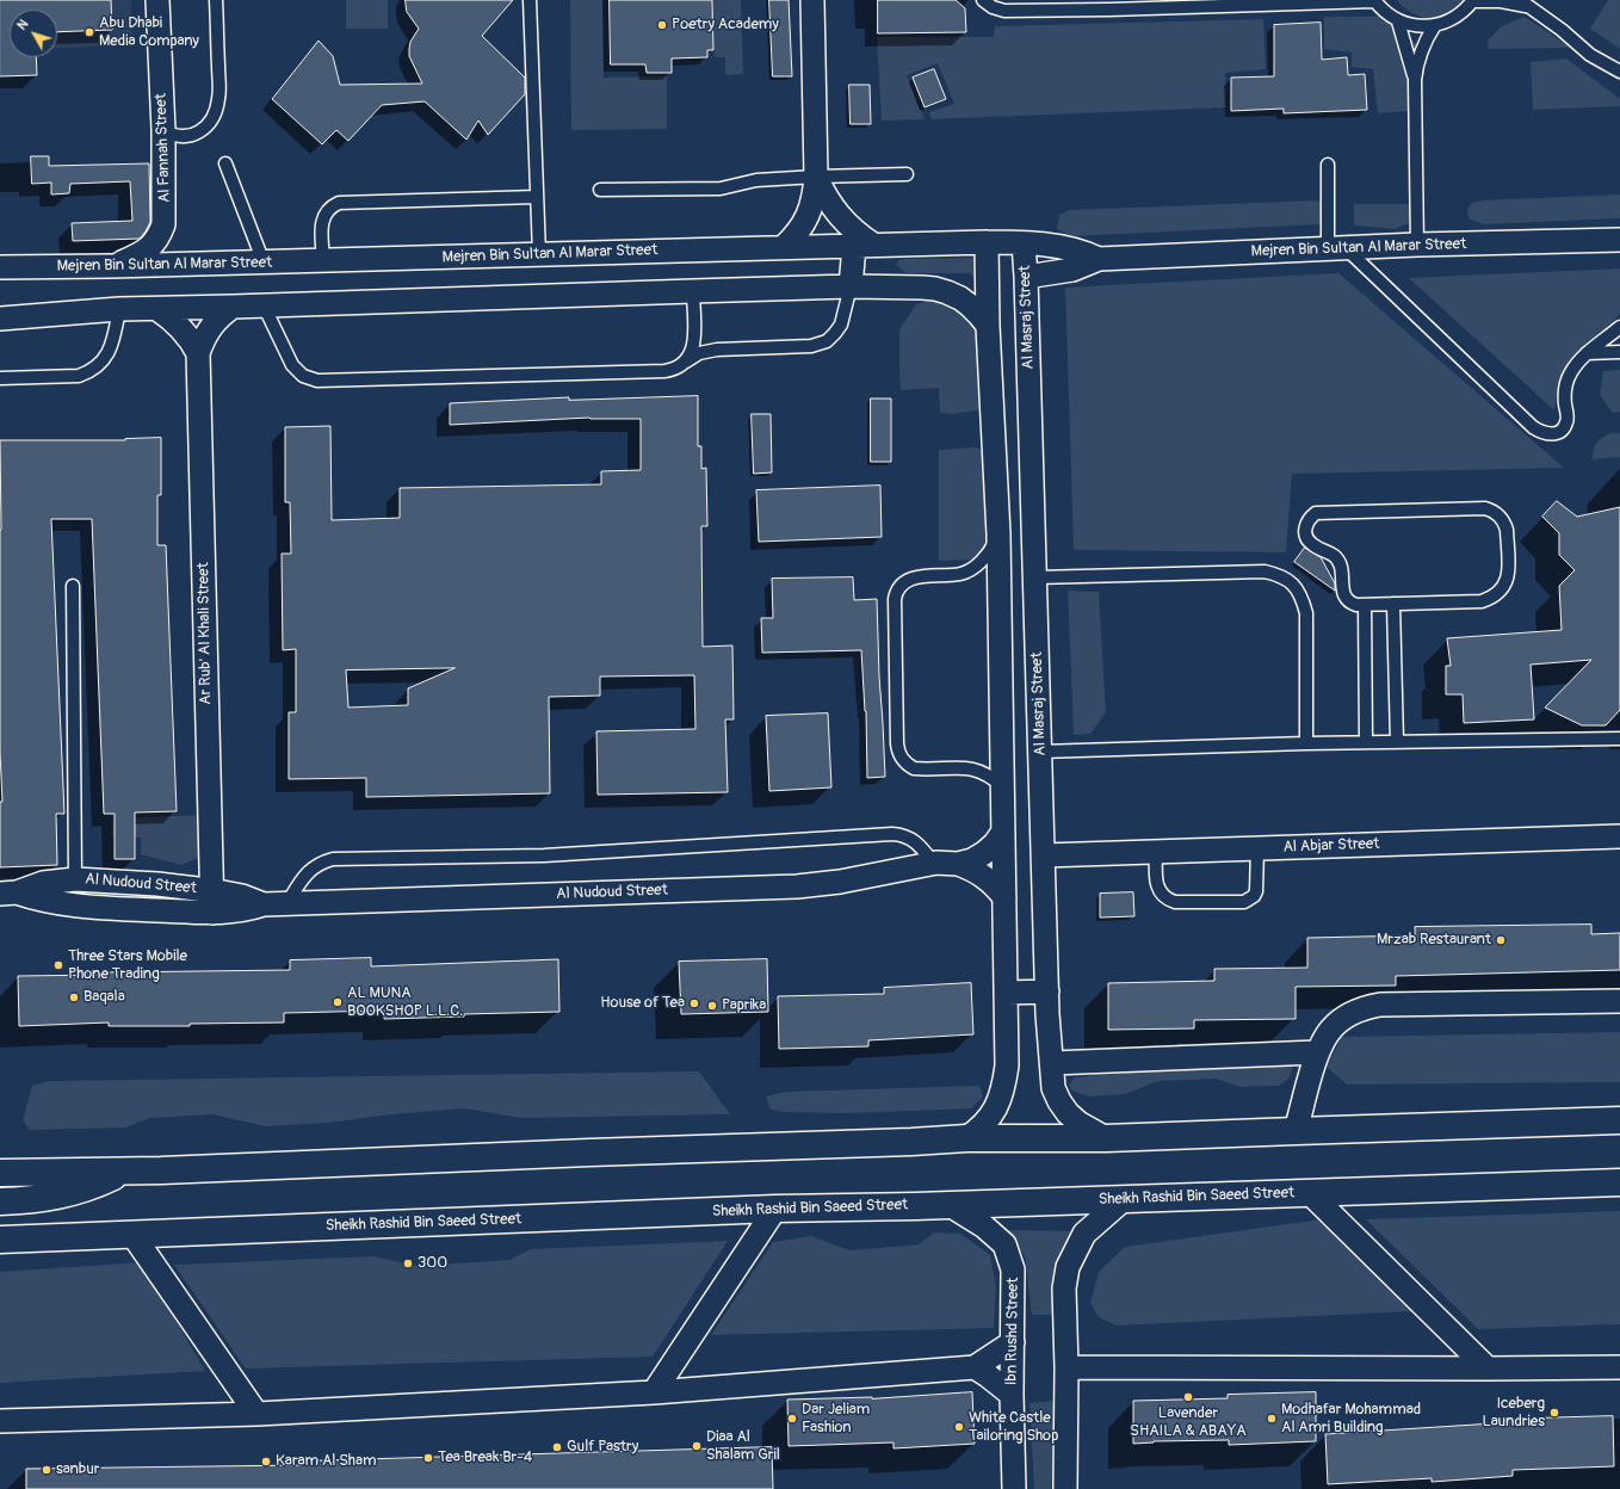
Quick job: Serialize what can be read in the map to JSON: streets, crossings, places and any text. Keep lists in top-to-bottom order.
{
  "streets": {
    "main road": ["Sheikh Rashid Bin Saeed Street"],
    "street": [
      "Al Fannah Street",
      "Mejren Bin Sultan Al Marar Street",
      "Al Masraj Street",
      "Ar Rub' Al Khali Street",
      "Al Abjar Street",
      "Al Nudoud Street",
      "Ibn Rushd Street"
    ]
  },
  "crossings": [
    ["Al Fannah Street", "Mejren Bin Sultan Al Marar Street"],
    ["Mejren Bin Sultan Al Marar Street", "Al Masraj Street"],
    ["Al Masraj Street", "Al Abjar Street"],
    ["Ar Rub' Al Khali Street", "Al Nudoud Street"],
    ["Sheikh Rashid Bin Saeed Street", "Ibn Rushd Street"]
  ],
  "places": [
    "Poetry Academy",
    "Abu Dhabi Media Company",
    "Mrzab Restaurant",
    "Three Stars Mobile Phone Trading",
    "Baqala",
    "AL MUNA BOOKSHOP L.L.C.",
    "House of Tea",
    "Paprika",
    "300",
    "Lavender SHAILA & ABAYA",
    "Iceberg Laundries",
    "Dar Jeliam Fashion",
    "Modhafar Mohammad Al Amri Building",
    "White Castle Tailoring Shop",
    "Diaa Al Shalam Gril",
    "Gulf Pastry",
    "Tea Break Br-4",
    "Karam Al Sham",
    "sanbur"
  ],
  "north": "top left"
}
